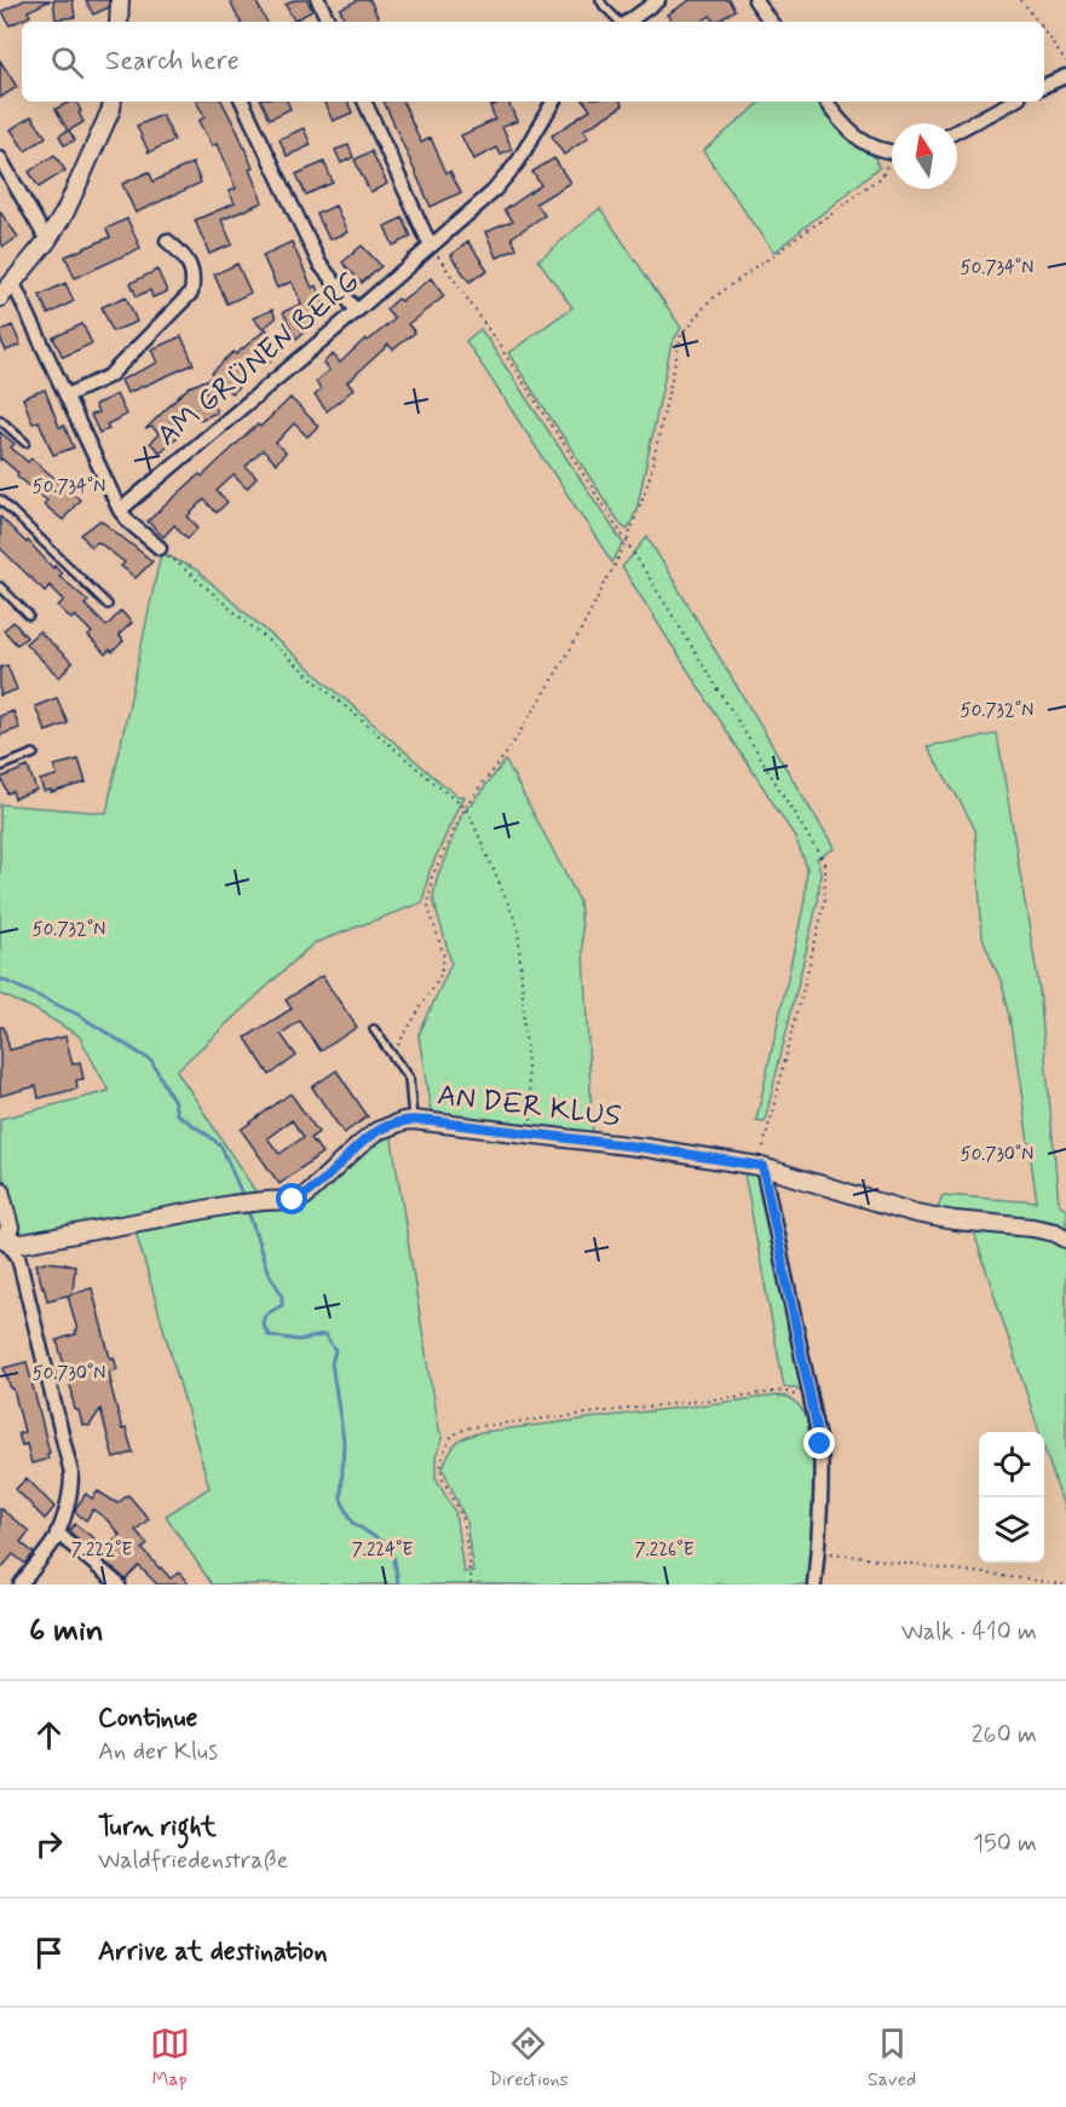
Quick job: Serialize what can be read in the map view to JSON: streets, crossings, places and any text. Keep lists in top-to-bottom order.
{
  "streets": {
    "street": ["AM GRÜNEN BERG", "AN DER KLUS"]
  },
  "north": "top",
  "page": {
    "search": "Search here",
    "heading": ["6 min", "Walk · 410 m"],
    "list": [
      ["Continue", "An der Klus", "260 m"],
      ["Turn right", "Waldfriedenstraße", "150 m"],
      "Arrive at destination"
    ],
    "nav": ["Map", "Directions", "Saved"]
  },
  "coordinates": [
    "50.734°N",
    "50.732°N",
    "50.730°N",
    "7.222°E",
    "7.224°E",
    "7.226°E"
  ]
}
